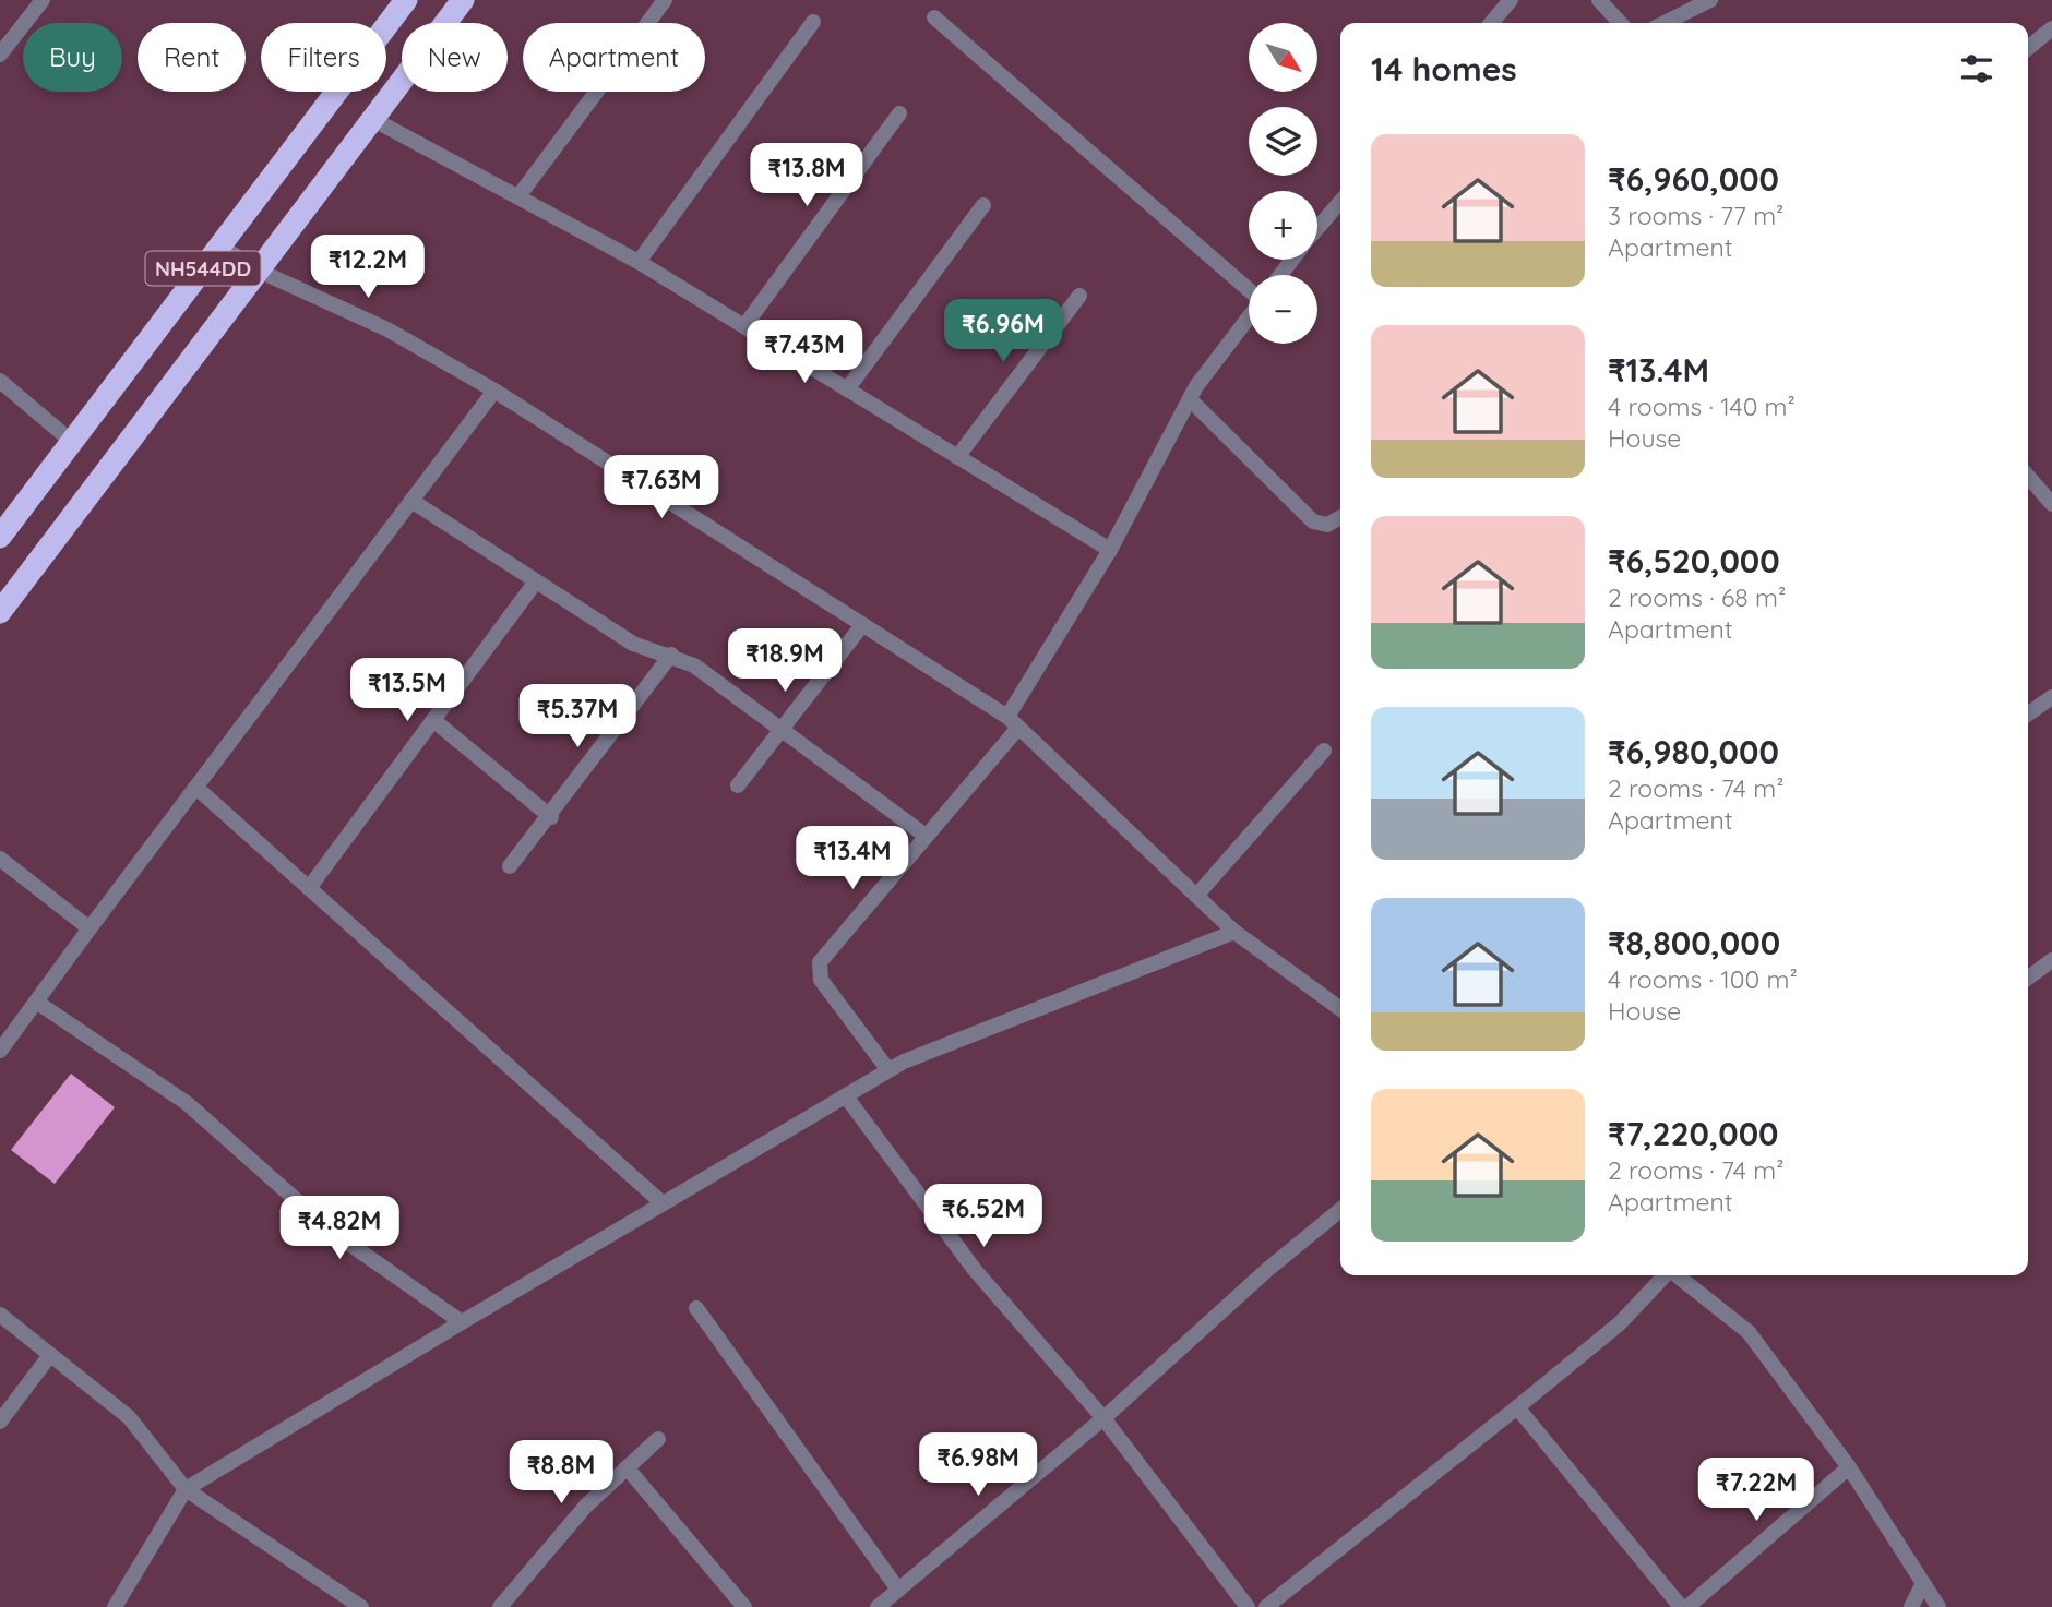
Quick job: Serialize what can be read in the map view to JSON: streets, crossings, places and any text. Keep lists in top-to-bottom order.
{
  "streets": {
    "highway": ["NH544DD"]
  },
  "north": "bottom right",
  "page": {
    "map_buttons": ["+", "−"],
    "chip": [
      "Buy",
      "Rent",
      "Filters",
      "New",
      "Apartment"
    ],
    "heading": "14 homes",
    "list": [
      {
        "name": "₹6,960,000",
        "note": "3 rooms · 77 m² · Apartment"
      },
      {
        "name": "₹13.4M",
        "note": "4 rooms · 140 m² · House"
      },
      {
        "name": "₹6,520,000",
        "note": "2 rooms · 68 m² · Apartment"
      },
      {
        "name": "₹6,980,000",
        "note": "2 rooms · 74 m² · Apartment"
      },
      {
        "name": "₹8,800,000",
        "note": "4 rooms · 100 m² · House"
      },
      {
        "name": "₹7,220,000",
        "note": "2 rooms · 74 m² · Apartment"
      }
    ],
    "price": [
      "₹13.8M",
      "₹12.2M",
      "₹6.96M",
      "₹7.43M",
      "₹7.63M",
      "₹18.9M",
      "₹13.5M",
      "₹5.37M",
      "₹13.4M",
      "₹6.52M",
      "₹4.82M",
      "₹6.98M",
      "₹8.8M",
      "₹7.22M"
    ]
  }
}
